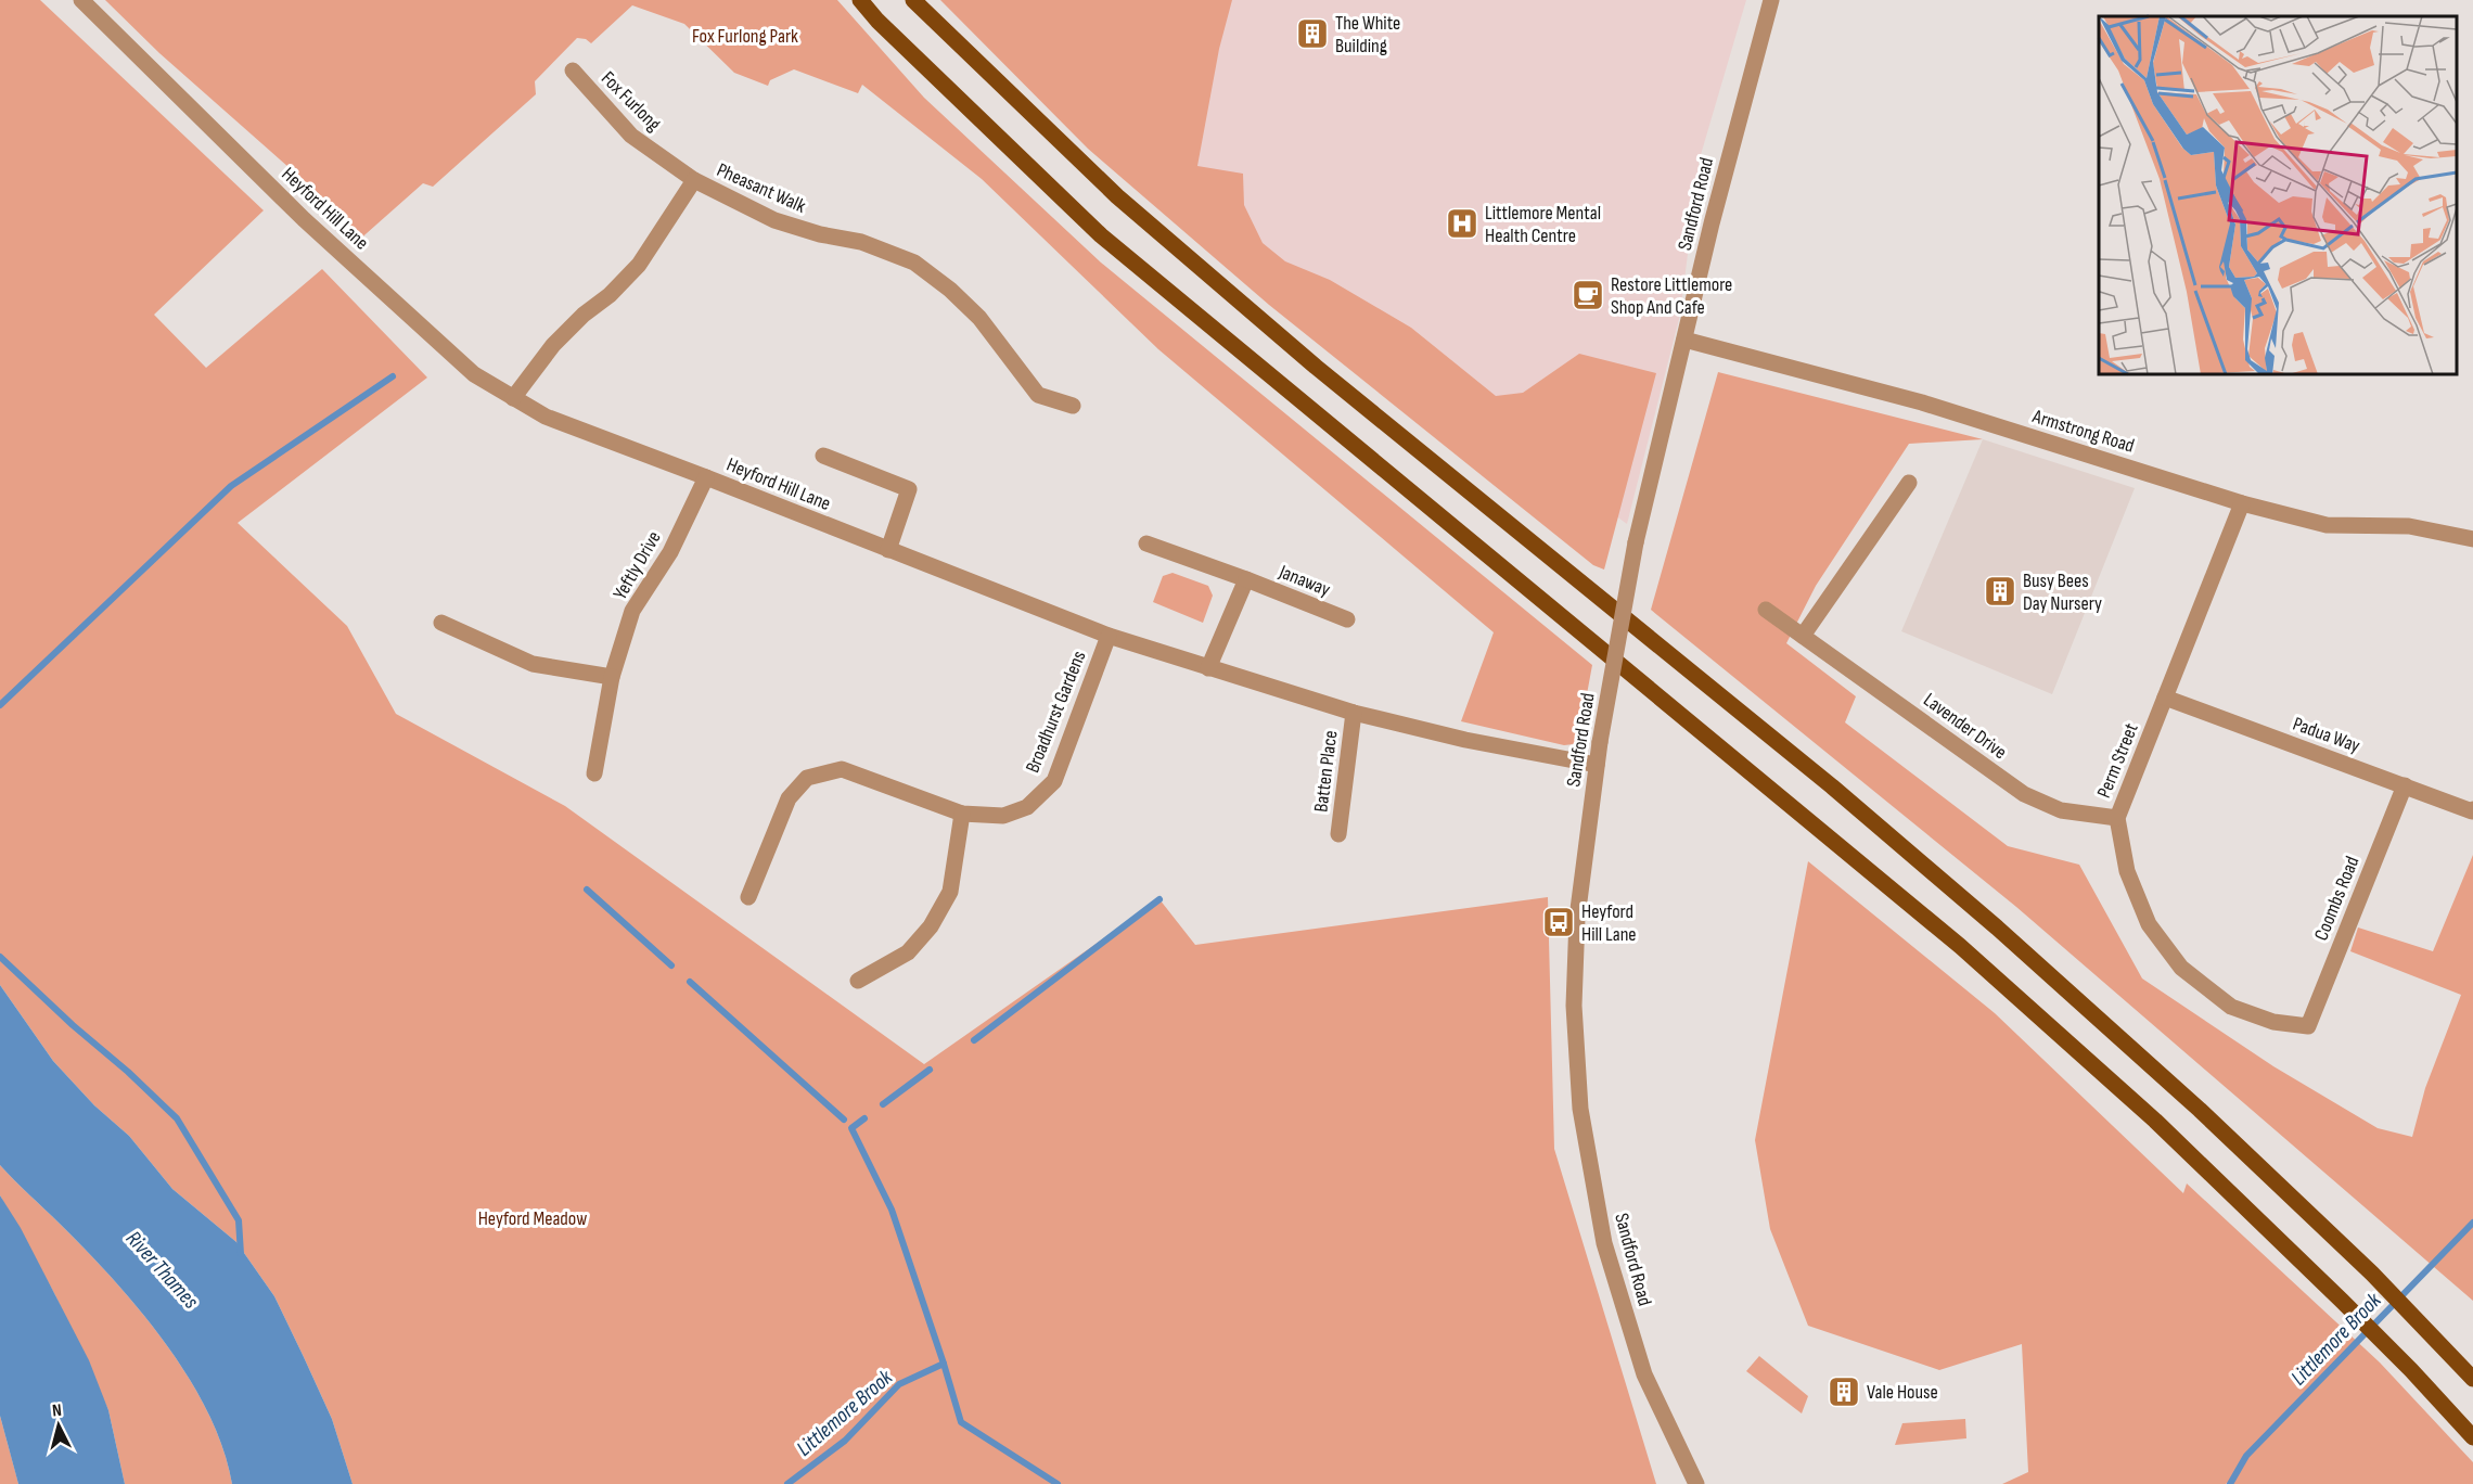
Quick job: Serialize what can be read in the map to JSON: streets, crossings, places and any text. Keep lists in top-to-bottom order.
{
  "streets": {
    "street": [
      "Fox Furlong",
      "Pheasant Walk",
      "Sandford Road",
      "Heyford Hill Lane",
      "Armstrong Road",
      "Yeftly Drive",
      "Janaway",
      "Broadhurst Gardens",
      "Lavender Drive",
      "Padua Way",
      "Perm Street",
      "Batten Place",
      "Coombs Road"
    ]
  },
  "crossings": [
    ["Fox Furlong", "Pheasant Walk"],
    ["Pheasant Walk", "Heyford Hill Lane"],
    ["Sandford Road", "Heyford Hill Lane"],
    ["Sandford Road", "Armstrong Road"],
    ["Heyford Hill Lane", "Yeftly Drive"],
    ["Heyford Hill Lane", "Broadhurst Gardens"],
    ["Heyford Hill Lane", "Batten Place"],
    ["Armstrong Road", "Perm Street"],
    ["Lavender Drive", "Perm Street"],
    ["Padua Way", "Perm Street"],
    ["Padua Way", "Coombs Road"],
    ["Perm Street", "Coombs Road"]
  ],
  "water": ["River Thames", "Littlemore Brook"],
  "parks": ["Fox Furlong Park", "Heyford Meadow"],
  "places": {
    "building": ["The White Building", "Busy Bees Day Nursery", "Vale House"],
    "hospital": ["Littlemore Mental Health Centre"],
    "cafe": ["Restore Littlemore Shop And Cafe"],
    "bus stop": ["Heyford Hill Lane"]
  },
  "north": "top"
}
